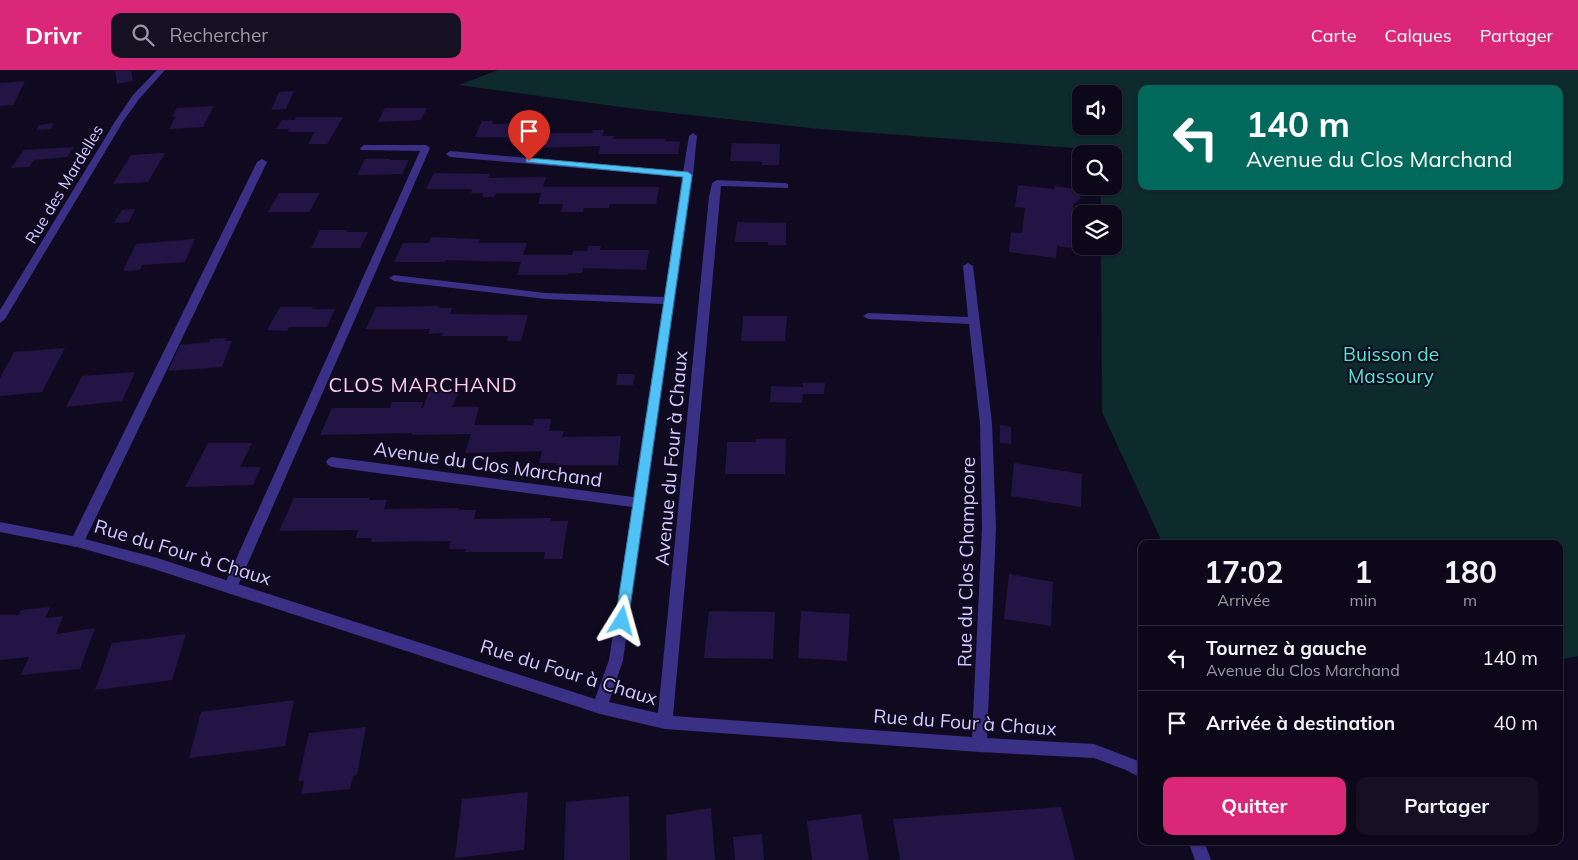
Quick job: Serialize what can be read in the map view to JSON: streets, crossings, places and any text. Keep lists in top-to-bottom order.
{
  "streets": {
    "street": [
      "Rue des Mardelles",
      "Avenue du Four à Chaux",
      "Avenue du Clos Marchand",
      "Rue du Four à Chaux",
      "Rue du Clos Champcore"
    ]
  },
  "crossings": [
    ["Avenue du Four à Chaux", "Rue du Four à Chaux"],
    ["Rue du Four à Chaux", "Rue du Clos Champcore"]
  ],
  "districts": ["CLOS MARCHAND"],
  "parks": ["Buisson de Massoury"],
  "page": {
    "header": "Drivr",
    "search": "Rechercher",
    "nav": ["Carte", "Calques", "Partager"],
    "turn": ["140 m", "Avenue du Clos Marchand"],
    "eta": [
      "17:02",
      "Arrivée",
      "1",
      "min",
      "180",
      "m"
    ],
    "list": [
      {
        "name": "Tournez à gauche",
        "note": "Avenue du Clos Marchand",
        "value": "140 m"
      },
      {
        "name": "Arrivée à destination",
        "value": "40 m"
      }
    ],
    "buttons": ["Quitter", "Partager"]
  }
}
